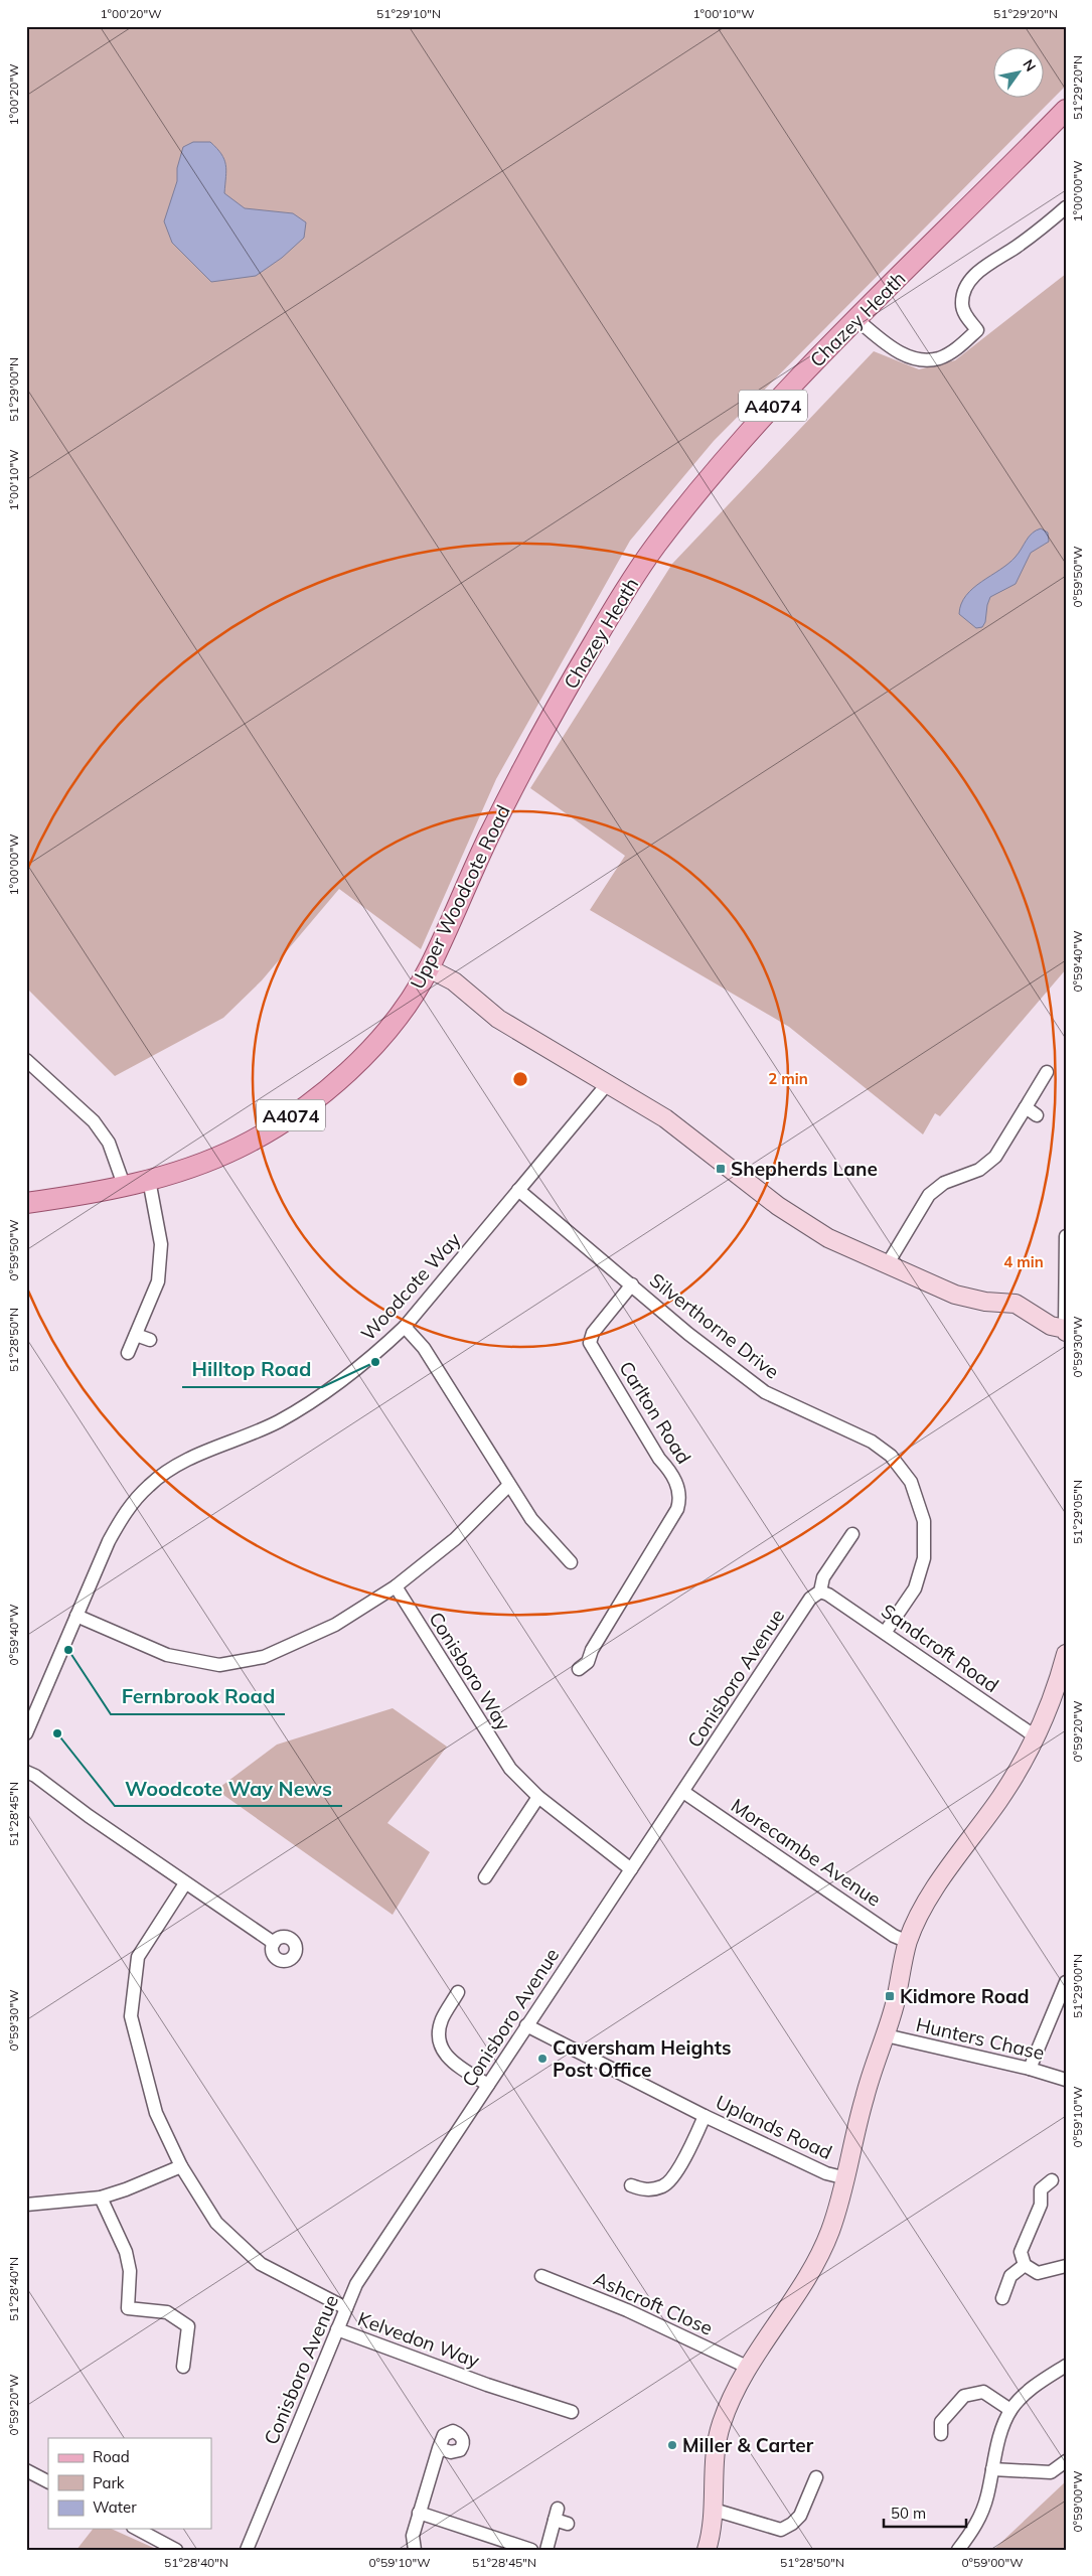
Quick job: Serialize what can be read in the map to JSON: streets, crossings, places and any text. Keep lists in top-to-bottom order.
{
  "streets": {
    "main road": ["Chazey Heath", "A4074", "Upper Woodcote Road"],
    "street": [
      "Woodcote Way",
      "Silverthorne Drive",
      "Carlton Road",
      "Sandcroft Road",
      "Conisboro Way",
      "Conisboro Avenue",
      "Morecambe Avenue",
      "Hunters Chase",
      "Uplands Road",
      "Ashcroft Close",
      "Kelvedon Way"
    ]
  },
  "crossings": [
    ["Chazey Heath", "Upper Woodcote Road"],
    ["Woodcote Way", "Silverthorne Drive"],
    ["Silverthorne Drive", "Carlton Road"],
    ["Silverthorne Drive", "Sandcroft Road"],
    ["Sandcroft Road", "Conisboro Avenue"],
    ["Conisboro Way", "Conisboro Avenue"],
    ["Conisboro Avenue", "Morecambe Avenue"],
    ["Conisboro Avenue", "Uplands Road"],
    ["Conisboro Avenue", "Kelvedon Way"]
  ],
  "places": {
    "transit": ["Shepherds Lane", "Kidmore Road"],
    "other": [
      "Hilltop Road",
      "Fernbrook Road",
      "Woodcote Way News",
      "Caversham Heights Post Office",
      "Miller & Carter"
    ]
  },
  "legend": ["Road", "Park", "Water"],
  "scale_bar": "50 m",
  "north": "top right",
  "coordinates": [
    "1°00'20\"W",
    "51°29'10\"N",
    "1°00'10\"W",
    "51°29'20\"N",
    "1°00'00\"W",
    "51°29'00\"N",
    "0°59'50\"W",
    "0°59'40\"W",
    "51°28'50\"N",
    "0°59'30\"W",
    "51°29'05\"N",
    "0°59'20\"W",
    "51°28'45\"N",
    "0°59'10\"W",
    "51°28'40\"N",
    "0°59'00\"W"
  ],
  "rings": ["2 min", "4 min"]
}
